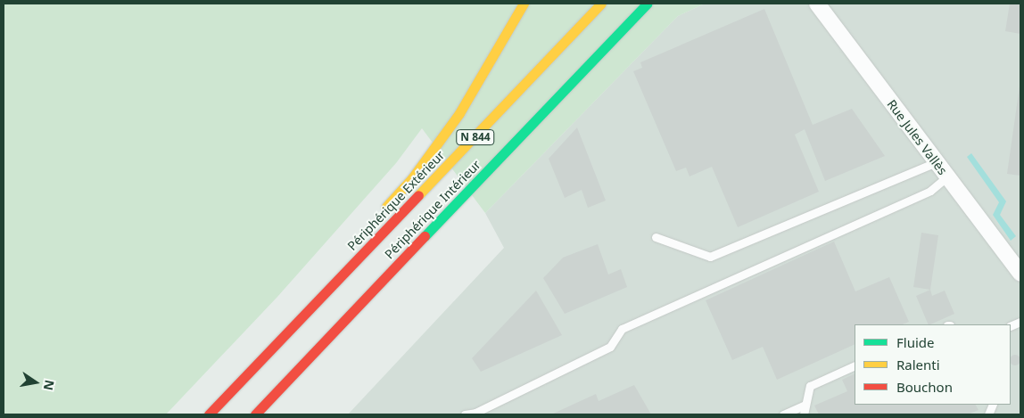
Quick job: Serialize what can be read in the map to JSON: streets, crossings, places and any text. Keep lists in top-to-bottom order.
{
  "streets": {
    "highway": ["N 844", "Périphérique Extérieur", "Périphérique Intérieur"],
    "street": ["Rue Jules Vallès"]
  },
  "legend": ["Fluide", "Ralenti", "Bouchon"],
  "north": "right"
}
